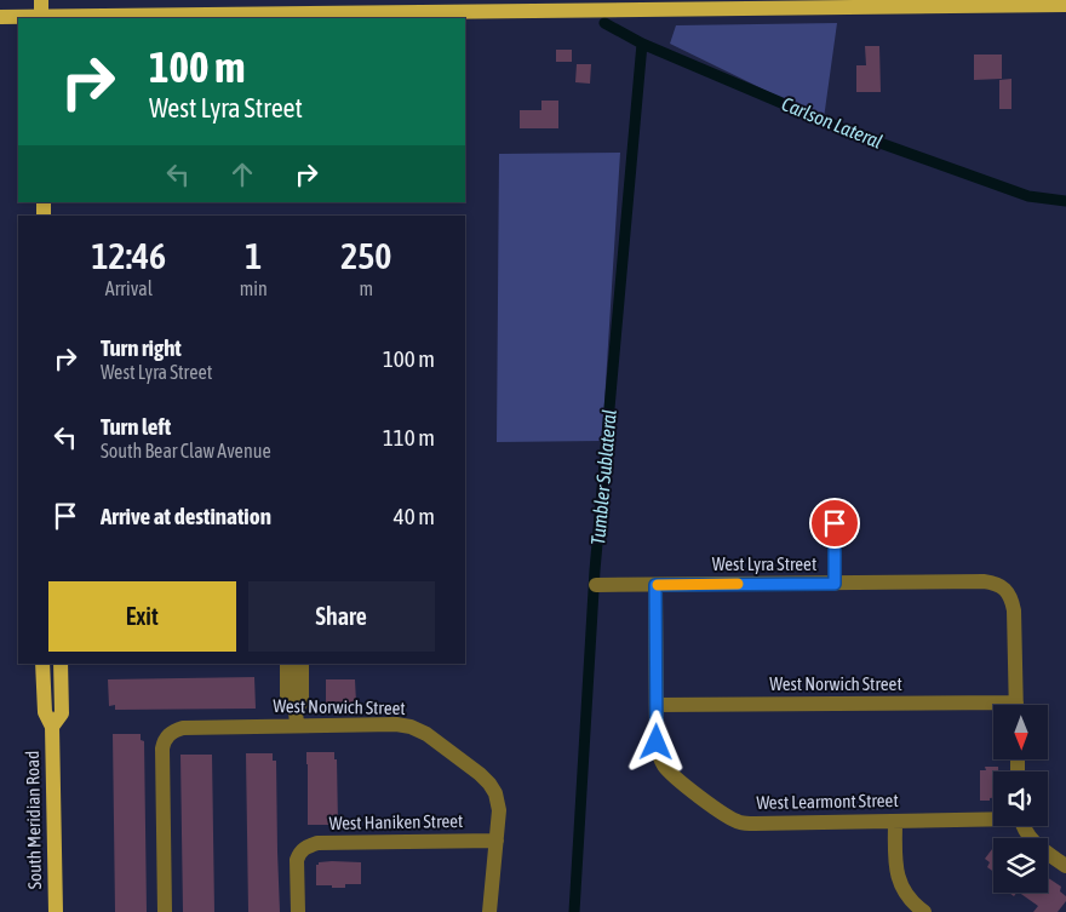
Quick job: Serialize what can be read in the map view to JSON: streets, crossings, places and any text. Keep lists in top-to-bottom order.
{
  "streets": {
    "main road": ["South Meridian Road"],
    "street": [
      "West Lyra Street",
      "West Norwich Street",
      "West Learmont Street",
      "West Haniken Street"
    ]
  },
  "crossings": [
    ["West Norwich Street", "West Learmont Street"],
    ["West Norwich Street", "West Haniken Street"]
  ],
  "water": ["Carlson Lateral", "Tumbler Sublateral"],
  "north": "bottom",
  "page": {
    "turn": ["100 m", "West Lyra Street"],
    "eta": [
      "12:46",
      "Arrival",
      "1",
      "min",
      "250",
      "m"
    ],
    "list": [
      {
        "name": "Turn right",
        "note": "West Lyra Street",
        "value": "100 m"
      },
      {
        "name": "Turn left",
        "note": "South Bear Claw Avenue",
        "value": "110 m"
      },
      {
        "name": "Arrive at destination",
        "value": "40 m"
      }
    ],
    "buttons": ["Exit", "Share"]
  }
}
